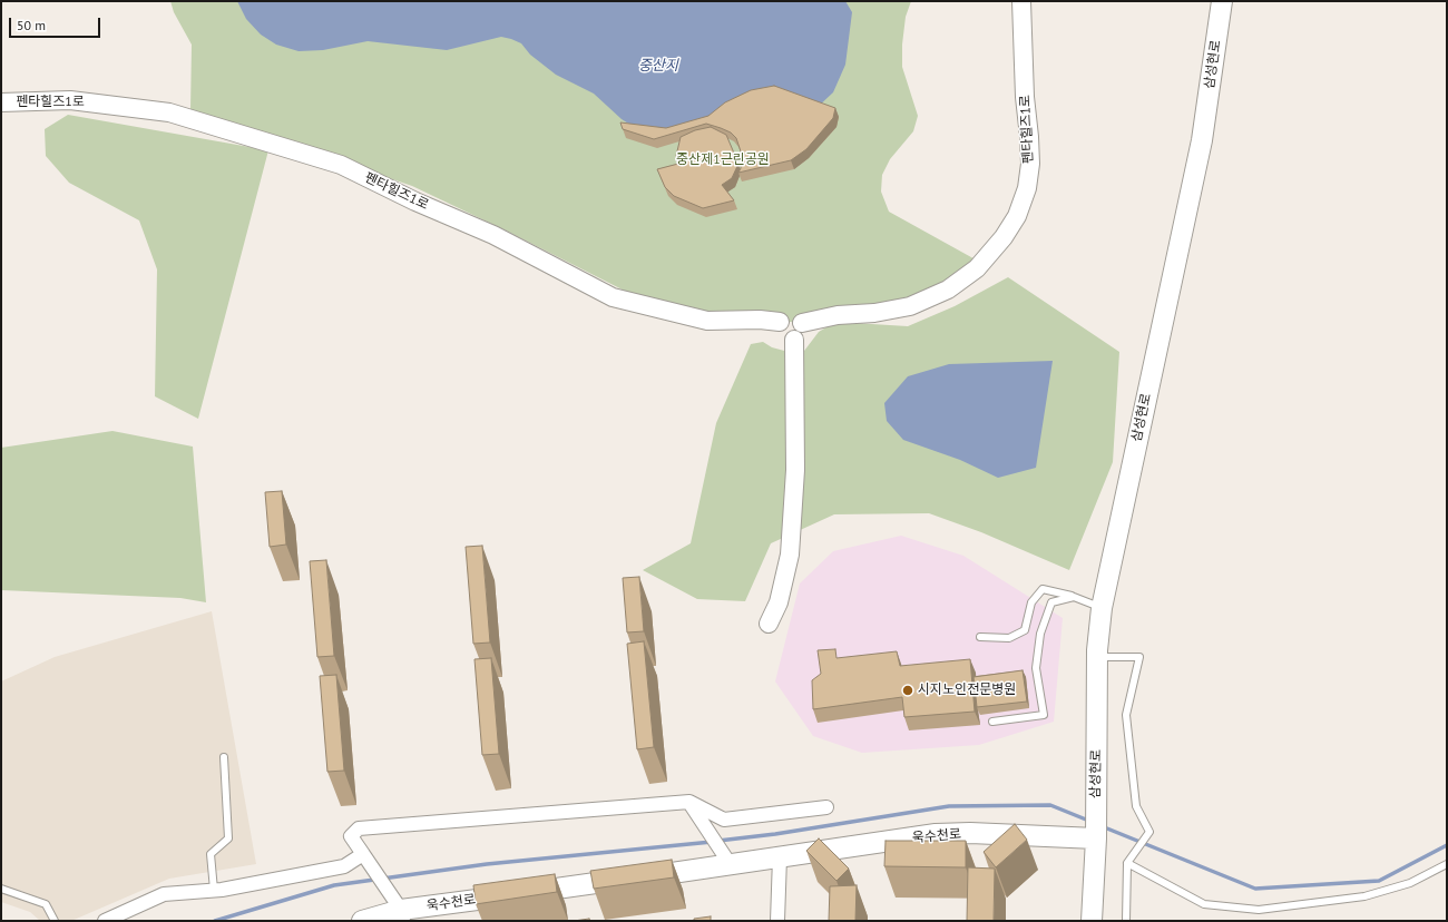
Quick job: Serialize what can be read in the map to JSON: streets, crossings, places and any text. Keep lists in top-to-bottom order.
{
  "streets": {
    "main road": ["삼성현로", "욱수천로"],
    "street": ["펜타힐즈1로"]
  },
  "crossings": [
    ["삼성현로", "욱수천로"]
  ],
  "water": ["중산지"],
  "parks": ["중산제1근린공원"],
  "places": ["시지노인전문병원"],
  "scale_bar": "50 m"
}
